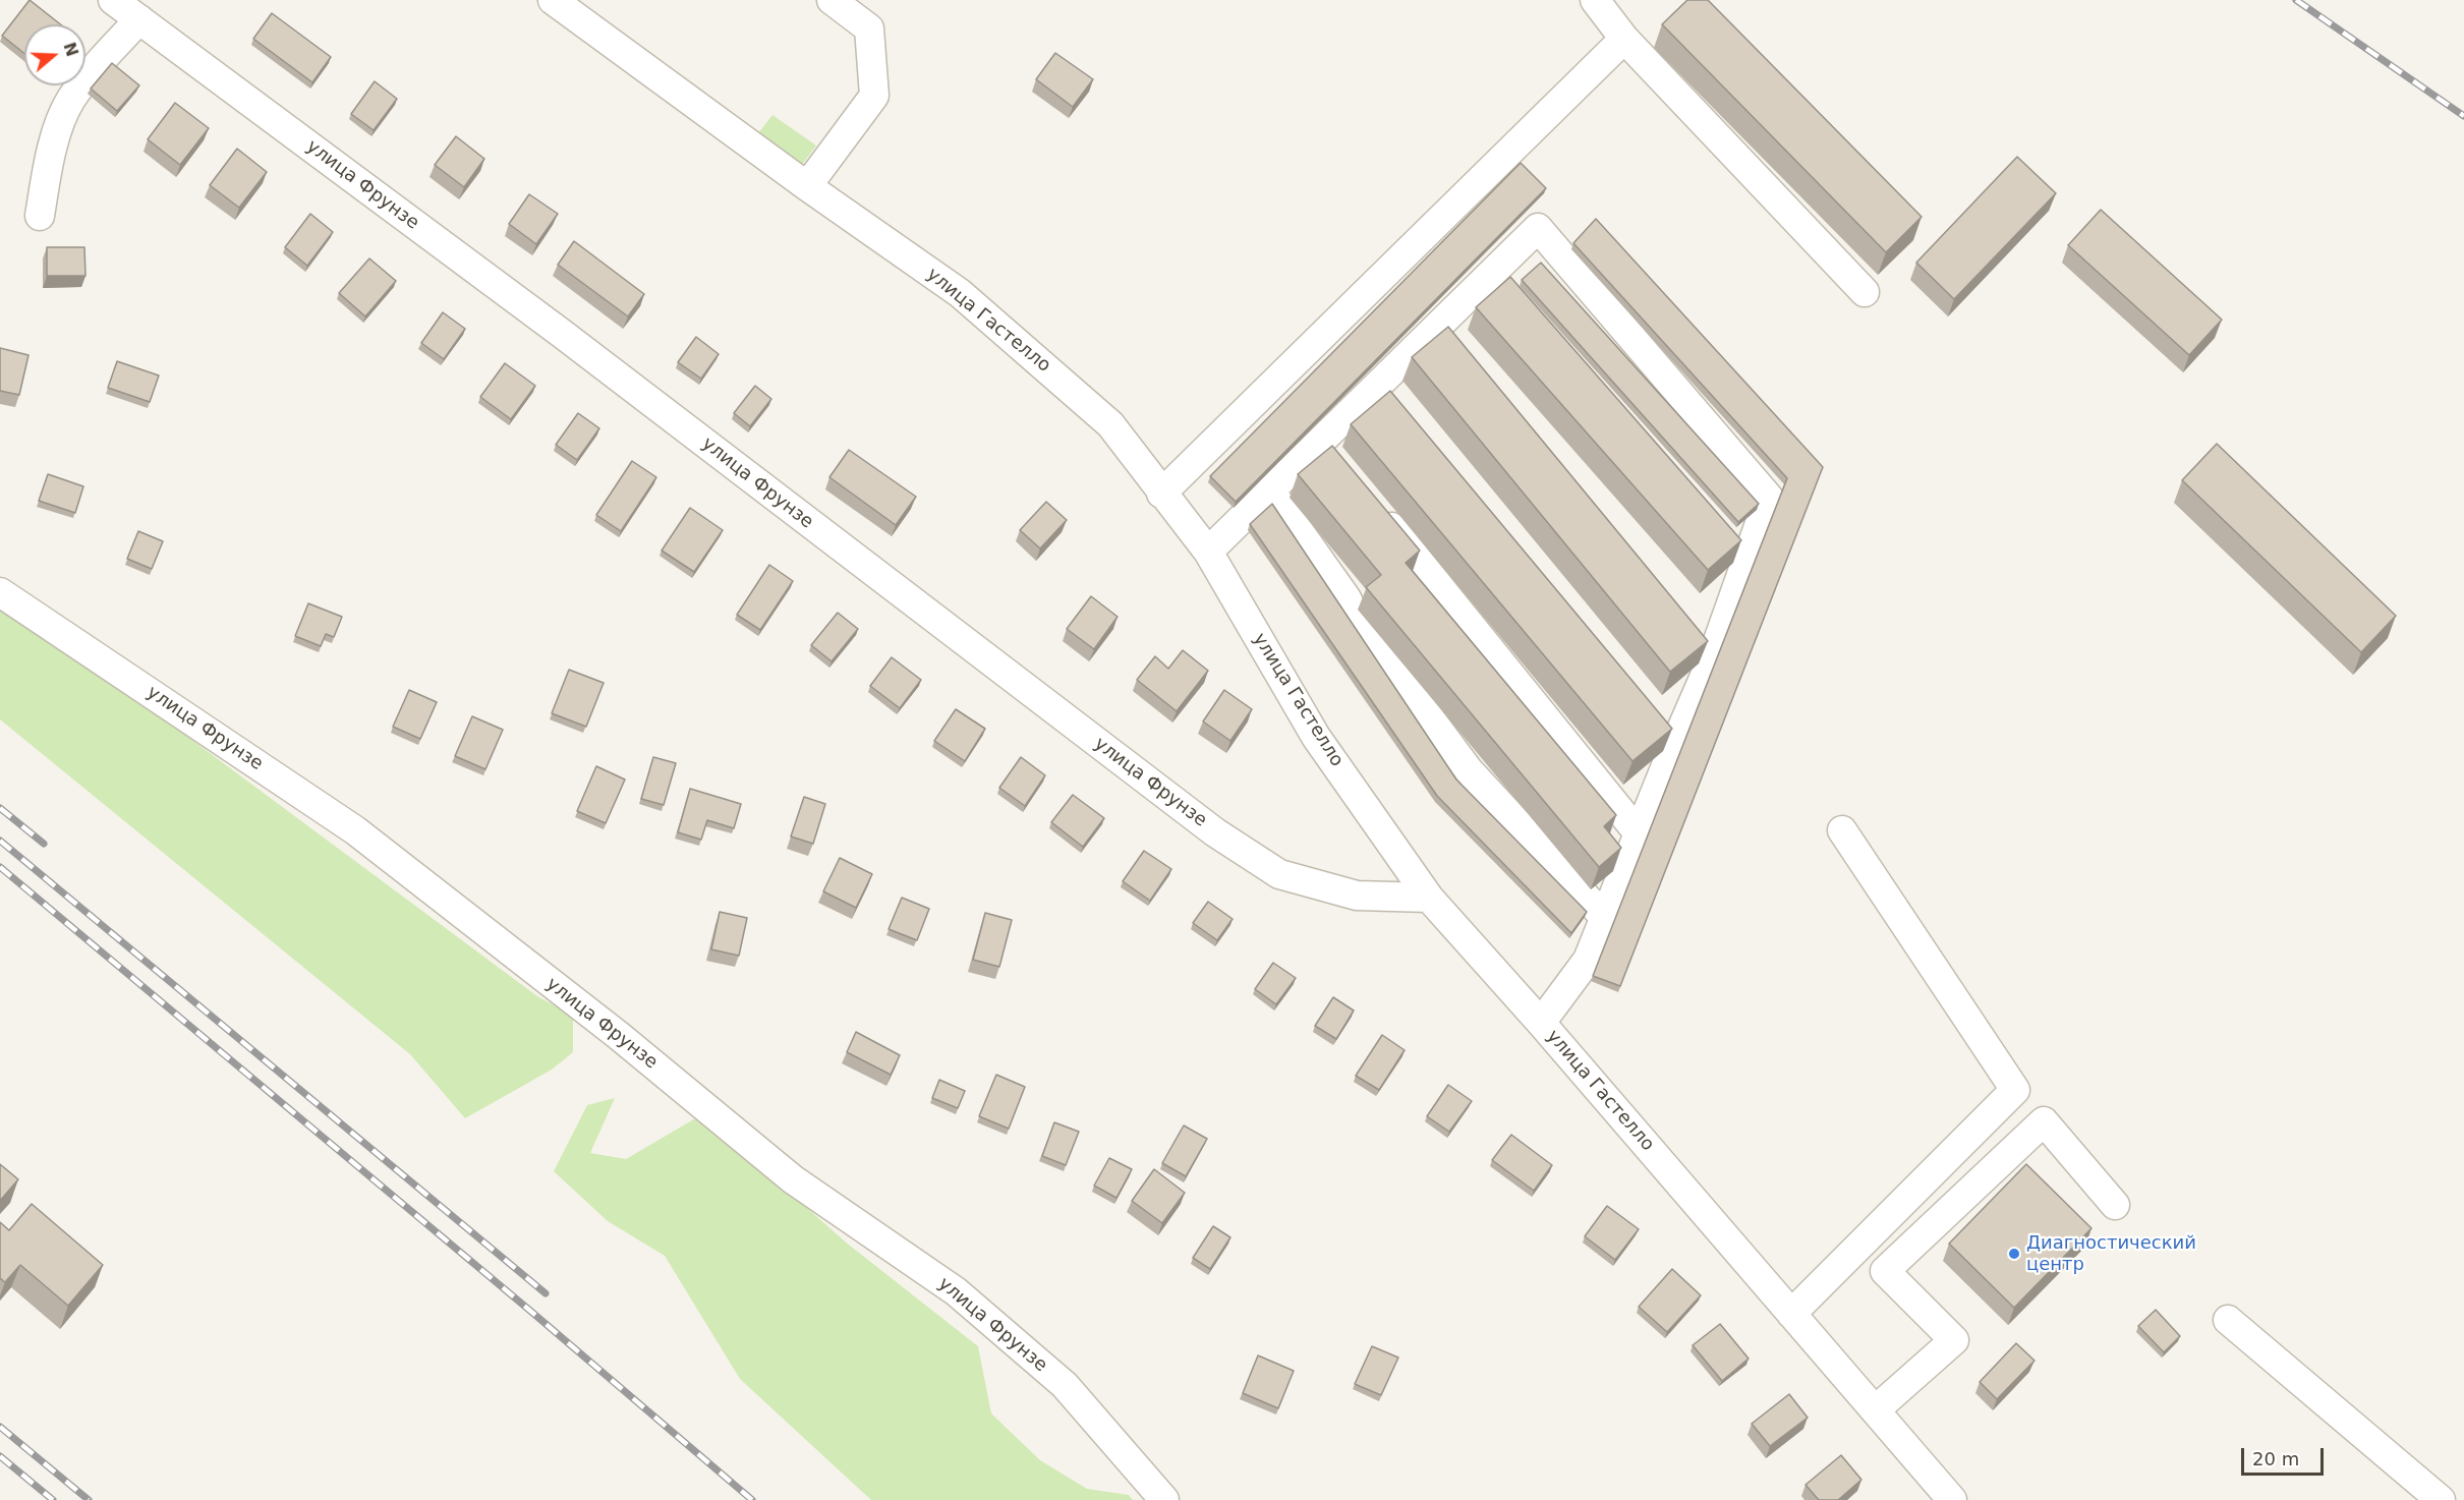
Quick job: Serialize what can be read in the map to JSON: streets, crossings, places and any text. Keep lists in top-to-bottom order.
{
  "streets": {
    "street": ["улица Фрунзе", "улица Гастелло"]
  },
  "crossings": [
    ["улица Фрунзе", "улица Гастелло"]
  ],
  "places": ["Диагностический центр"],
  "scale_bar": "20 m",
  "north": "right"
}
